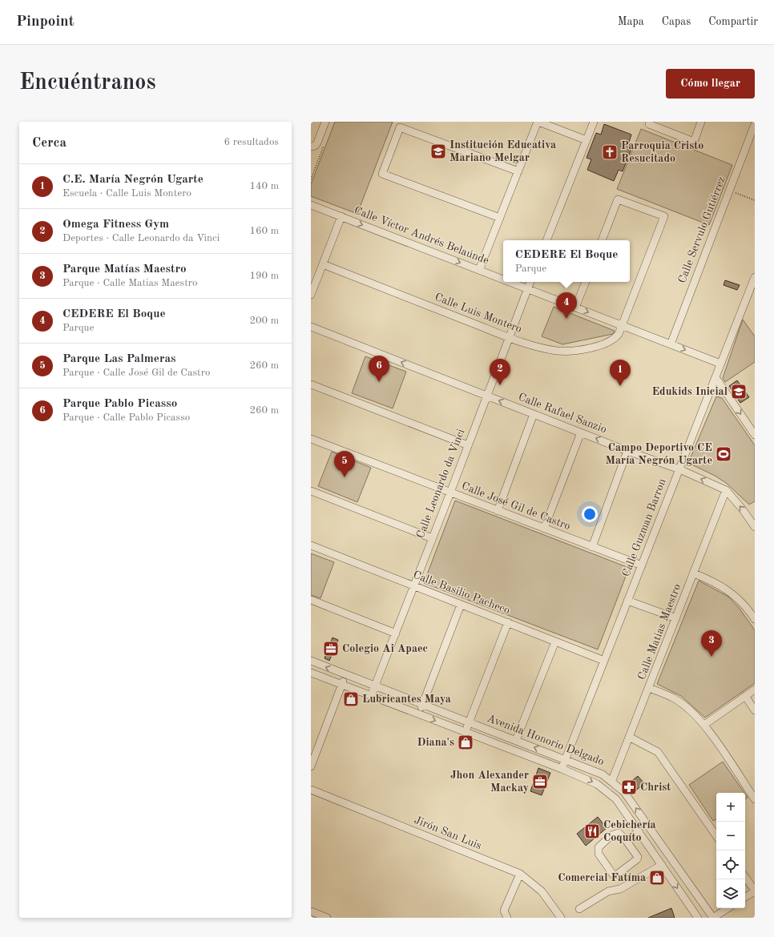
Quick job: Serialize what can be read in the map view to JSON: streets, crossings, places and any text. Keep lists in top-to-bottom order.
{
  "streets": {
    "street": [
      "Calle Servulo Gutiérrez",
      "Calle Víctor Andrés Belaúnde",
      "Calle Luis Montero",
      "Calle Rafael Sanzio",
      "Calle Leonardo da Vinci",
      "Calle José Gil de Castro",
      "Calle Guzman Barron",
      "Calle Basilio Pacheco",
      "Calle Matias Maestro",
      "Avenida Honorio Delgado",
      "Jirón San Luis"
    ]
  },
  "crossings": [
    ["Calle Servulo Gutiérrez", "Calle Víctor Andrés Belaúnde"],
    ["Calle Víctor Andrés Belaúnde", "Calle Luis Montero"],
    ["Calle Víctor Andrés Belaúnde", "Calle Leonardo da Vinci"],
    ["Calle Víctor Andrés Belaúnde", "Calle Guzman Barron"],
    ["Calle Luis Montero", "Calle Leonardo da Vinci"],
    ["Calle Rafael Sanzio", "Calle Leonardo da Vinci"],
    ["Calle Rafael Sanzio", "Calle Guzman Barron"],
    ["Calle Rafael Sanzio", "Calle Matias Maestro"],
    ["Calle Leonardo da Vinci", "Calle José Gil de Castro"],
    ["Calle Leonardo da Vinci", "Calle Basilio Pacheco"],
    ["Calle Leonardo da Vinci", "Avenida Honorio Delgado"],
    ["Calle José Gil de Castro", "Calle Guzman Barron"],
    ["Calle Guzman Barron", "Calle Basilio Pacheco"],
    ["Calle Guzman Barron", "Avenida Honorio Delgado"],
    ["Calle Matias Maestro", "Avenida Honorio Delgado"]
  ],
  "one_way": ["Calle Víctor Andrés Belaúnde"],
  "places": {
    "school or university": ["Institución Educativa Mariano Melgar", "Edukids Inicial"],
    "church": ["Parroquia Cristo Resucitado"],
    "sports": ["Campo Deportivo CE María Negrón Ugarte"],
    "office": ["Colegio Ai Apaec", "Jhon Alexander Mackay"],
    "shop": ["Lubricantes Maya", "Diana's", "Comercial Fatíma"],
    "pharmacy": ["Christ"],
    "restaurant": ["Cebichería Coquíto"]
  },
  "page": {
    "header": "Pinpoint",
    "nav": ["Mapa", "Capas", "Compartir"],
    "buttons": "Cómo llegar",
    "title": "Encuéntranos",
    "heading": ["Cerca", "6 resultados"],
    "list": [
      {
        "mark": "1",
        "name": "C.E. María Negrón Ugarte",
        "note": "Escuela · Calle Luis Montero",
        "value": "140 m"
      },
      {
        "mark": "2",
        "name": "Omega Fitness Gym",
        "note": "Deportes · Calle Leonardo da Vinci",
        "value": "160 m"
      },
      {
        "mark": "3",
        "name": "Parque Matías Maestro",
        "note": "Parque · Calle Matias Maestro",
        "value": "190 m"
      },
      {
        "mark": "4",
        "name": "CEDERE El Boque",
        "note": "Parque",
        "value": "200 m"
      },
      {
        "mark": "5",
        "name": "Parque Las Palmeras",
        "note": "Parque · Calle José Gil de Castro",
        "value": "260 m"
      },
      {
        "mark": "6",
        "name": "Parque Pablo Picasso",
        "note": "Parque · Calle Pablo Picasso",
        "value": "260 m"
      }
    ],
    "popup": ["CEDERE El Boque", "Parque"],
    "pins": [
      "4",
      "6",
      "2",
      "1",
      "5",
      "3"
    ],
    "map_buttons": ["+", "−"]
  }
}
